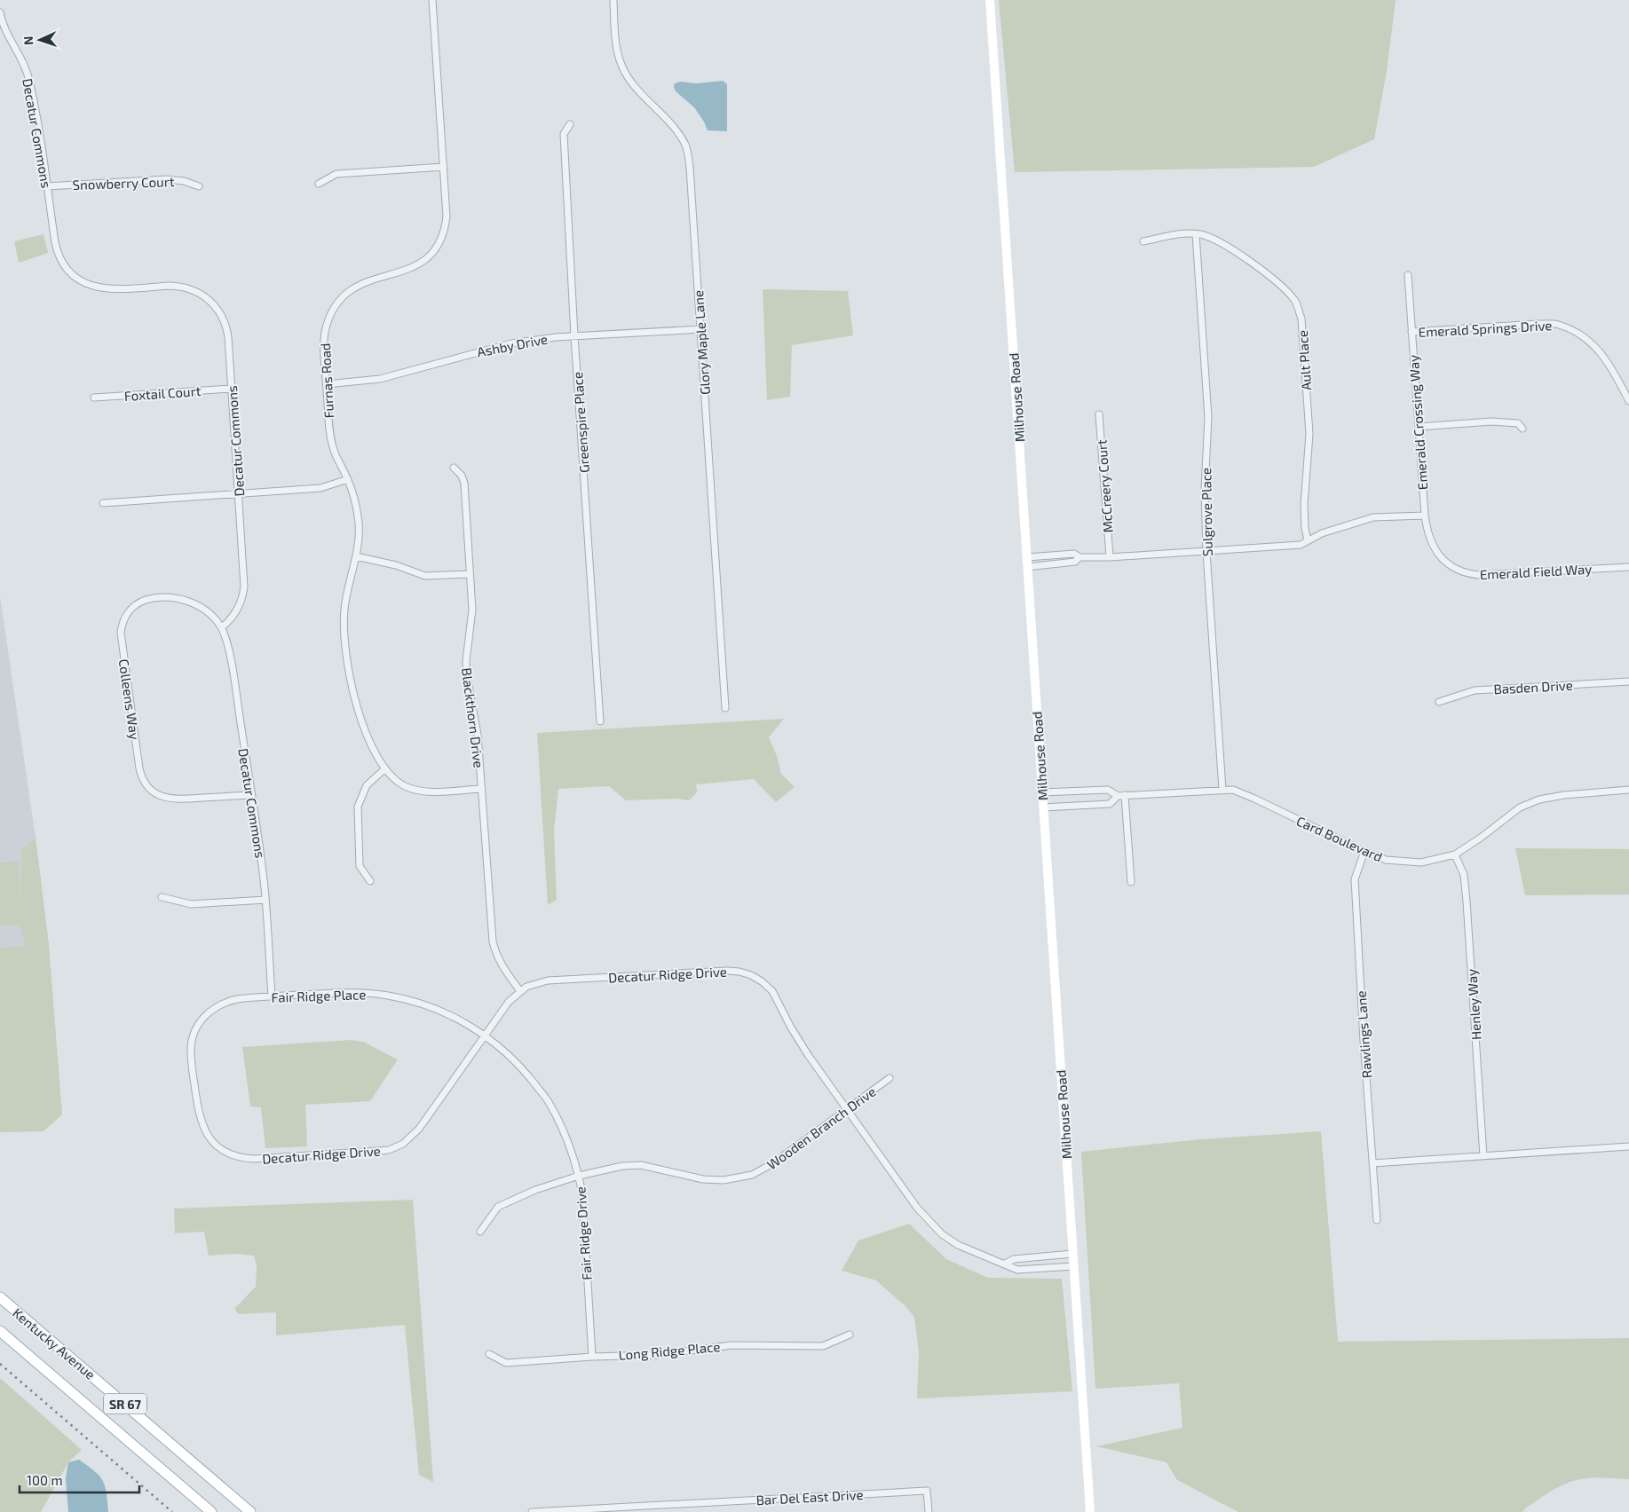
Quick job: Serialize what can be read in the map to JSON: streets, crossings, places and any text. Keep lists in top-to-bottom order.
{
  "streets": {
    "main road": ["Kentucky Avenue", "SR 67"],
    "street": [
      "Decatur Commons",
      "Snowberry Court",
      "Emerald Springs Drive",
      "Glory Maple Lane",
      "Ashby Drive",
      "Ault Place",
      "Furnas Road",
      "Foxtail Court",
      "Milhouse Road",
      "Greenspire Place",
      "Emerald Crossing Way",
      "McCreery Court",
      "Sulgrove Place",
      "Emerald Field Way",
      "Basden Drive",
      "Colleens Way",
      "Blackthorn Drive",
      "Card Boulevard",
      "Decatur Ridge Drive",
      "Fair Ridge Place",
      "Henley Way",
      "Rawlings Lane",
      "Wooden Branch Drive",
      "Fair Ridge Drive",
      "Long Ridge Place",
      "Bar Del East Drive"
    ]
  },
  "crossings": [
    ["Decatur Commons", "Snowberry Court"],
    ["Decatur Commons", "Foxtail Court"],
    ["Decatur Commons", "Colleens Way"],
    ["Decatur Commons", "Fair Ridge Place"],
    ["Emerald Springs Drive", "Emerald Crossing Way"],
    ["Glory Maple Lane", "Ashby Drive"],
    ["Ashby Drive", "Furnas Road"],
    ["Ashby Drive", "Greenspire Place"],
    ["Ault Place", "Sulgrove Place"],
    ["Furnas Road", "Blackthorn Drive"],
    ["Milhouse Road", "Card Boulevard"],
    ["Milhouse Road", "Decatur Ridge Drive"],
    ["Emerald Crossing Way", "Emerald Field Way"],
    ["Sulgrove Place", "Card Boulevard"],
    ["Blackthorn Drive", "Decatur Ridge Drive"],
    ["Card Boulevard", "Henley Way"],
    ["Card Boulevard", "Rawlings Lane"],
    ["Decatur Ridge Drive", "Fair Ridge Place"],
    ["Decatur Ridge Drive", "Wooden Branch Drive"],
    ["Decatur Ridge Drive", "Fair Ridge Drive"],
    ["Fair Ridge Place", "Fair Ridge Drive"],
    ["Wooden Branch Drive", "Fair Ridge Drive"],
    ["Fair Ridge Drive", "Long Ridge Place"]
  ],
  "scale_bar": "100 m",
  "north": "left"
}
